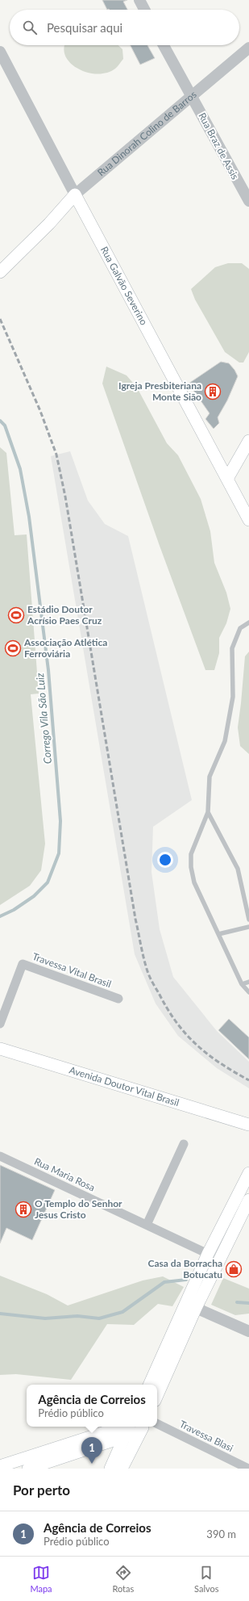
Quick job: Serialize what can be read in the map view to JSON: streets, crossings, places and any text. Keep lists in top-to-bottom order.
{
  "streets": {
    "main road": ["Rua Dinorah Colino de Barros", "Rua Galvão Severino", "Avenida Doutor Vital Brasil"],
    "street": [
      "Rua Braz de Assis",
      "Travessa Vital Brasil",
      "Rua Maria Rosa",
      "Travessa Blasi"
    ]
  },
  "crossings": [
    ["Rua Dinorah Colino de Barros", "Rua Braz de Assis"],
    ["Rua Dinorah Colino de Barros", "Rua Galvão Severino"]
  ],
  "water": ["Corrego Vila São Luiz"],
  "places": {
    "building": ["Igreja Presbiteriana Monte Sião", "O Templo do Senhor Jesus Cristo"],
    "sports": ["Estádio Doutor Acrísio Paes Cruz", "Associação Atlética Ferroviária"],
    "shop": ["Casa da Borracha Botucatu"]
  },
  "page": {
    "search": "Pesquisar aqui",
    "popup": ["Agência de Correios", "Prédio público"],
    "pins": "1",
    "heading": "Por perto",
    "list": [
      {
        "mark": "1",
        "name": "Agência de Correios",
        "note": "Prédio público",
        "value": "390 m"
      }
    ],
    "nav": ["Mapa", "Rotas", "Salvos"]
  }
}
